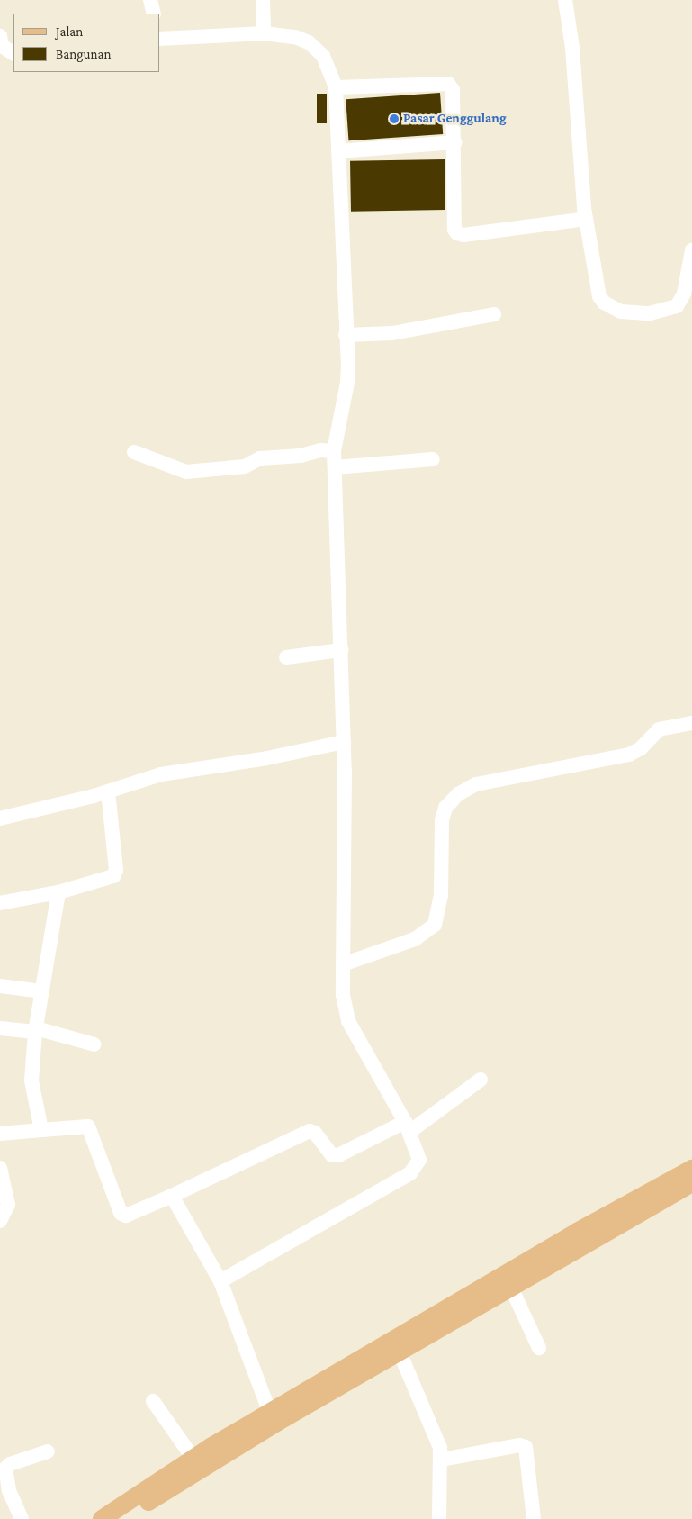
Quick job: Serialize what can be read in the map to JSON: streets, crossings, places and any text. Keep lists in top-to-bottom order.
{
  "places": ["Pasar Genggulang"],
  "legend": ["Jalan", "Bangunan"]
}
